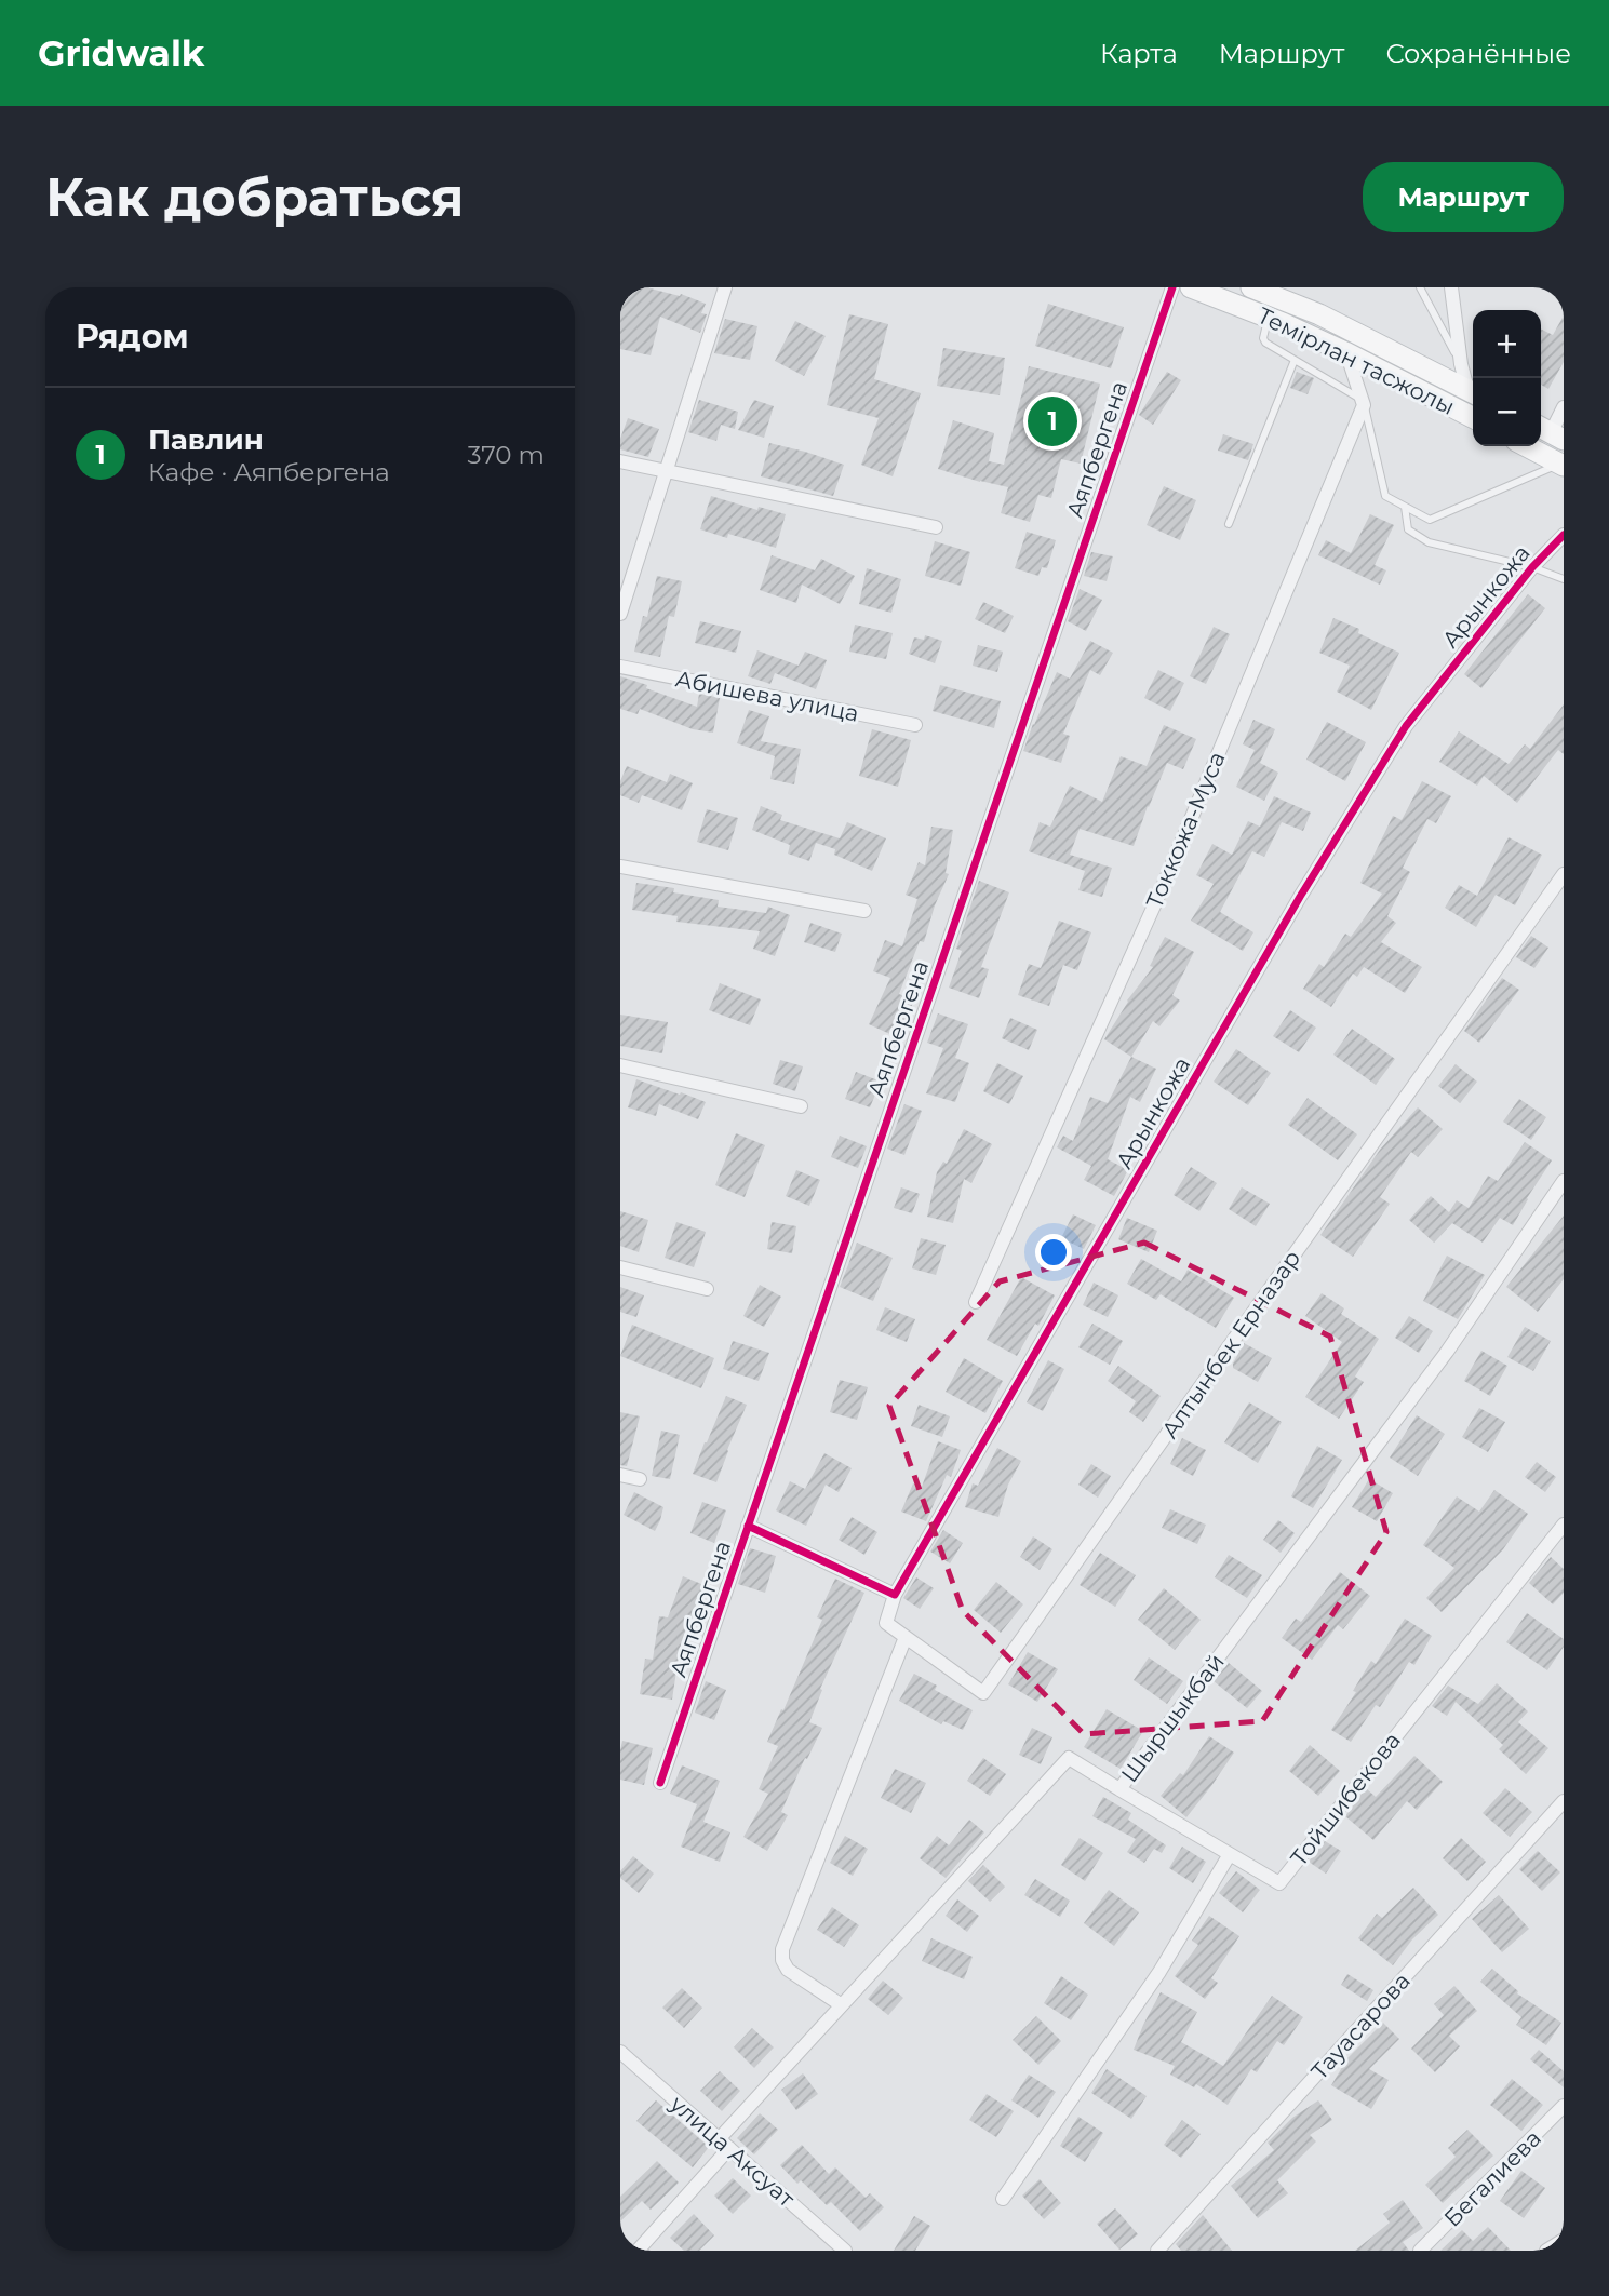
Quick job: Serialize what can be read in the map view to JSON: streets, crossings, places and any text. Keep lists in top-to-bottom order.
{
  "streets": {
    "main road": ["Темірлан тасжолы"],
    "street": [
      "Аяпбергена",
      "Арынкожа",
      "Абишева улица",
      "Токкожа-Муса",
      "Алтынбек Ерназар",
      "Шыршыкбай",
      "Тойшибекова",
      "Тауасарова",
      "улица Аксуат",
      "Бегалиева"
    ]
  },
  "crossings": [
    ["Арынкожа", "Алтынбек Ерназар"],
    ["Шыршыкбай", "улица Аксуат"]
  ],
  "page": {
    "header": "Gridwalk",
    "nav": ["Карта", "Маршрут", "Сохранённые"],
    "buttons": "Маршрут",
    "title": "Как добраться",
    "heading": "Рядом",
    "map_buttons": ["+", "−"],
    "list": [
      {
        "mark": "1",
        "name": "Павлин",
        "note": "Кафе · Аяпбергена",
        "value": "370 m"
      }
    ],
    "pins": "1"
  }
}
